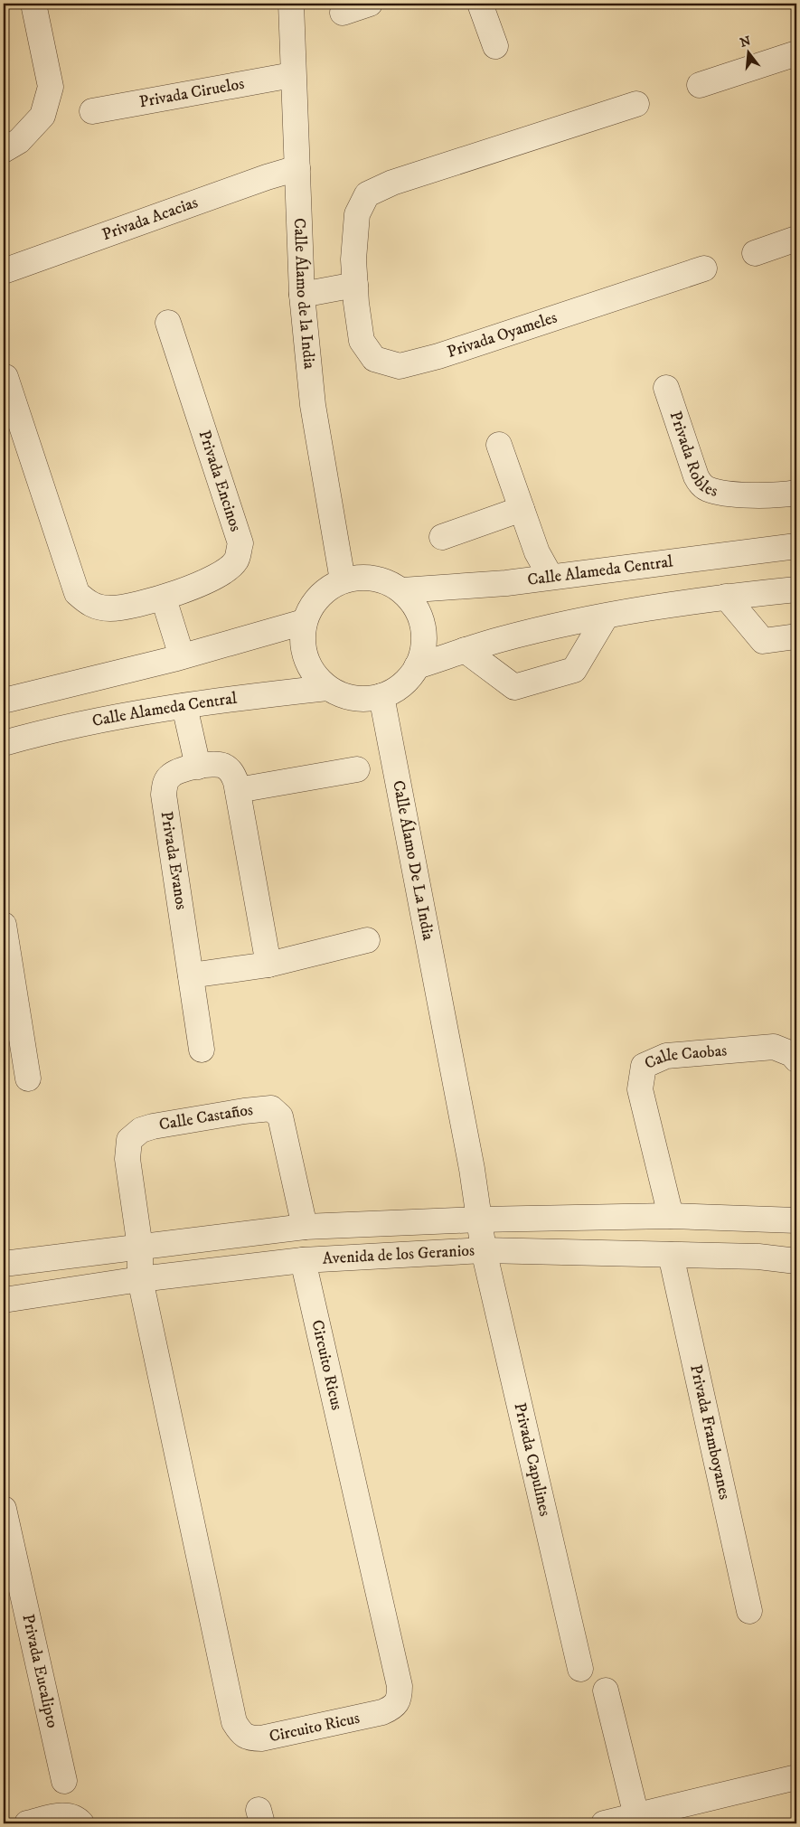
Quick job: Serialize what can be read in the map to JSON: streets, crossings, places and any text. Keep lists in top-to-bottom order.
{
  "streets": {
    "street": [
      "Privada Ciruelos",
      "Privada Acacias",
      "Calle Álamo de la India",
      "Privada Oyameles",
      "Privada Robles",
      "Privada Encinos",
      "Calle Alameda Central",
      "Privada Evanos",
      "Calle Álamo De La India",
      "Calle Caobas",
      "Calle Castaños",
      "Avenida de los Geranios",
      "Circuito Ricus",
      "Privada Framboyanes",
      "Privada Capulines",
      "Privada Eucalipto"
    ]
  },
  "crossings": [
    ["Privada Ciruelos", "Calle Álamo de la India"],
    ["Privada Acacias", "Calle Álamo de la India"],
    ["Calle Álamo de la India", "Calle Alameda Central"],
    ["Calle Álamo de la India", "Calle Álamo De La India"],
    ["Calle Alameda Central", "Calle Álamo De La India"],
    ["Calle Álamo De La India", "Avenida de los Geranios"],
    ["Calle Caobas", "Avenida de los Geranios"],
    ["Calle Castaños", "Avenida de los Geranios"],
    ["Calle Castaños", "Circuito Ricus"],
    ["Avenida de los Geranios", "Circuito Ricus"],
    ["Avenida de los Geranios", "Privada Framboyanes"],
    ["Avenida de los Geranios", "Privada Capulines"]
  ],
  "north": "top"
}
